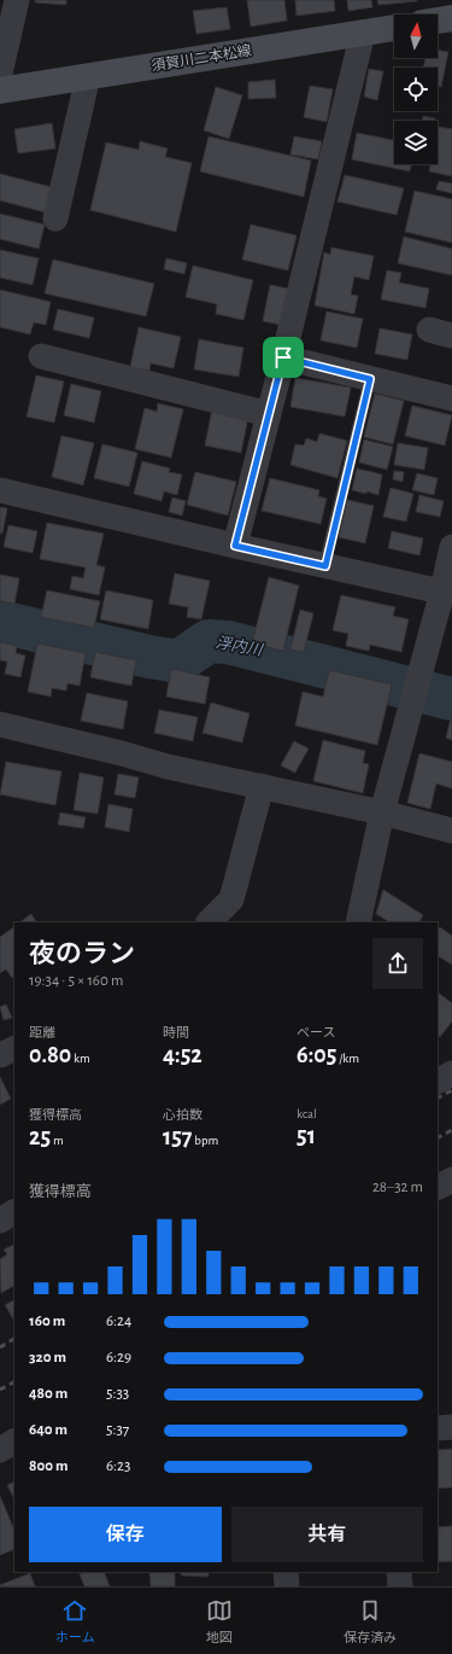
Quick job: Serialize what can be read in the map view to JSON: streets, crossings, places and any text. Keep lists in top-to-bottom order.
{
  "streets": {
    "main road": ["須賀川二本松線"]
  },
  "water": ["浮内川"],
  "north": "top",
  "page": {
    "heading": ["夜のラン", "19:34 · 5 × 160 m"],
    "stats": [
      ["距離", "0.80 km"],
      ["時間", "4:52"],
      ["ペース", "6:05 /km"],
      ["獲得標高", "25 m"],
      ["心拍数", "157 bpm"],
      ["kcal", "51"]
    ],
    "chart": ["獲得標高", "28–32 m"],
    "list": [
      {
        "name": "160 m",
        "note": "6:24"
      },
      {
        "name": "320 m",
        "note": "6:29"
      },
      {
        "name": "480 m",
        "note": "5:33"
      },
      {
        "name": "640 m",
        "note": "5:37"
      },
      {
        "name": "800 m",
        "note": "6:23"
      }
    ],
    "buttons": ["保存", "共有"],
    "tabs": ["ホーム", "地図", "保存済み"]
  }
}
